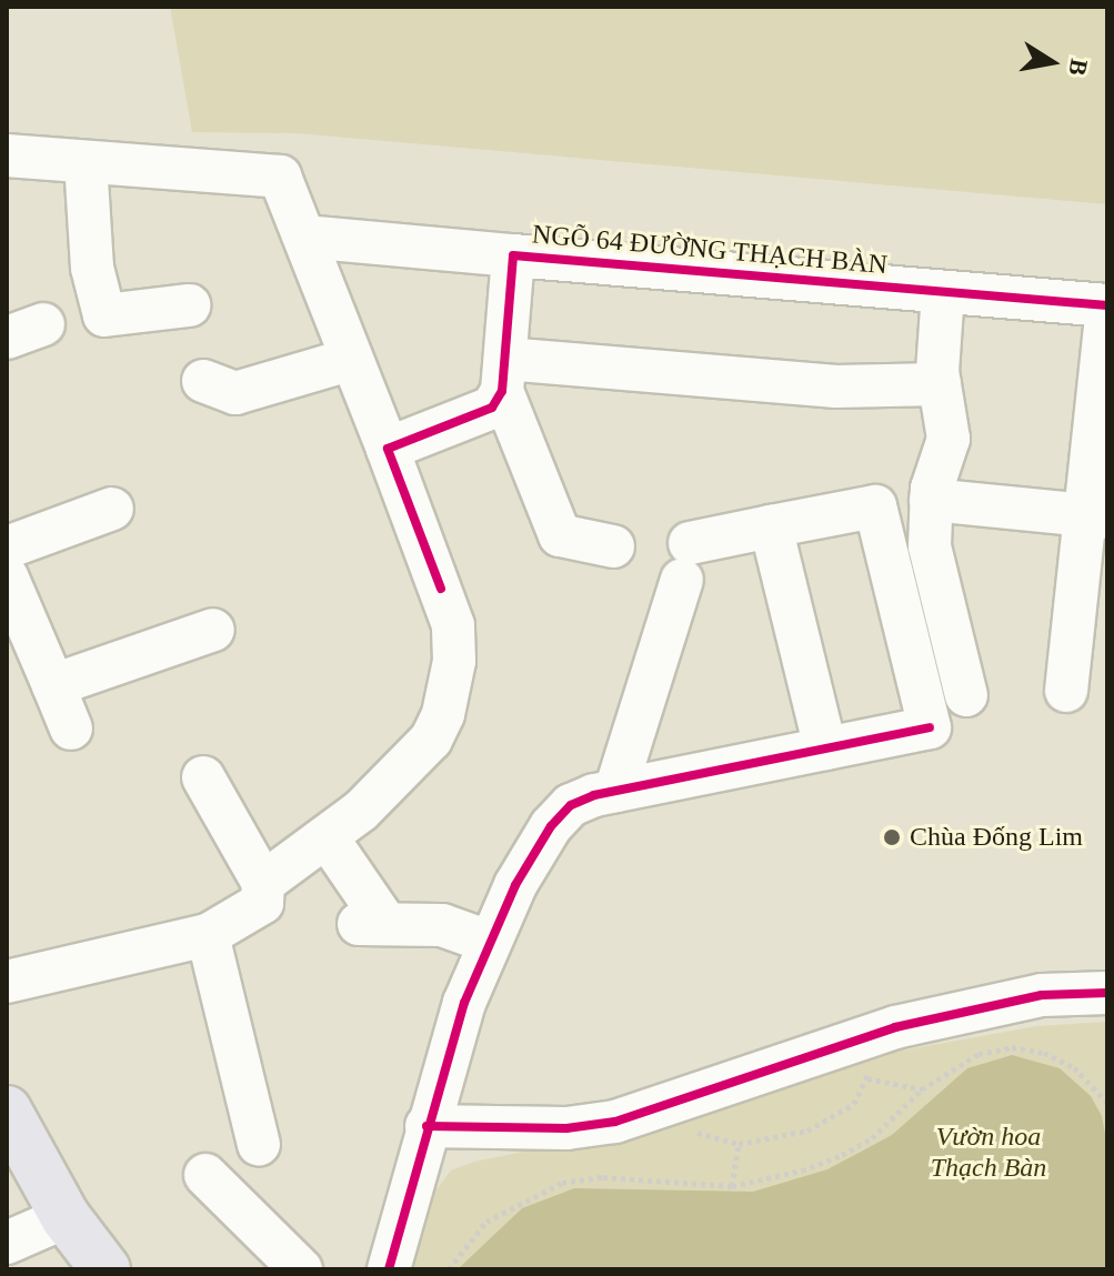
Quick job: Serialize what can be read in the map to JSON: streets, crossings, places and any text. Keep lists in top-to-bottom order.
{
  "streets": {
    "street": ["NGÕ 64 ĐƯỜNG THẠCH BÀN"]
  },
  "parks": ["Vườn hoa Thạch Bàn"],
  "places": ["Chùa Đống Lim"],
  "north": "right"
}
